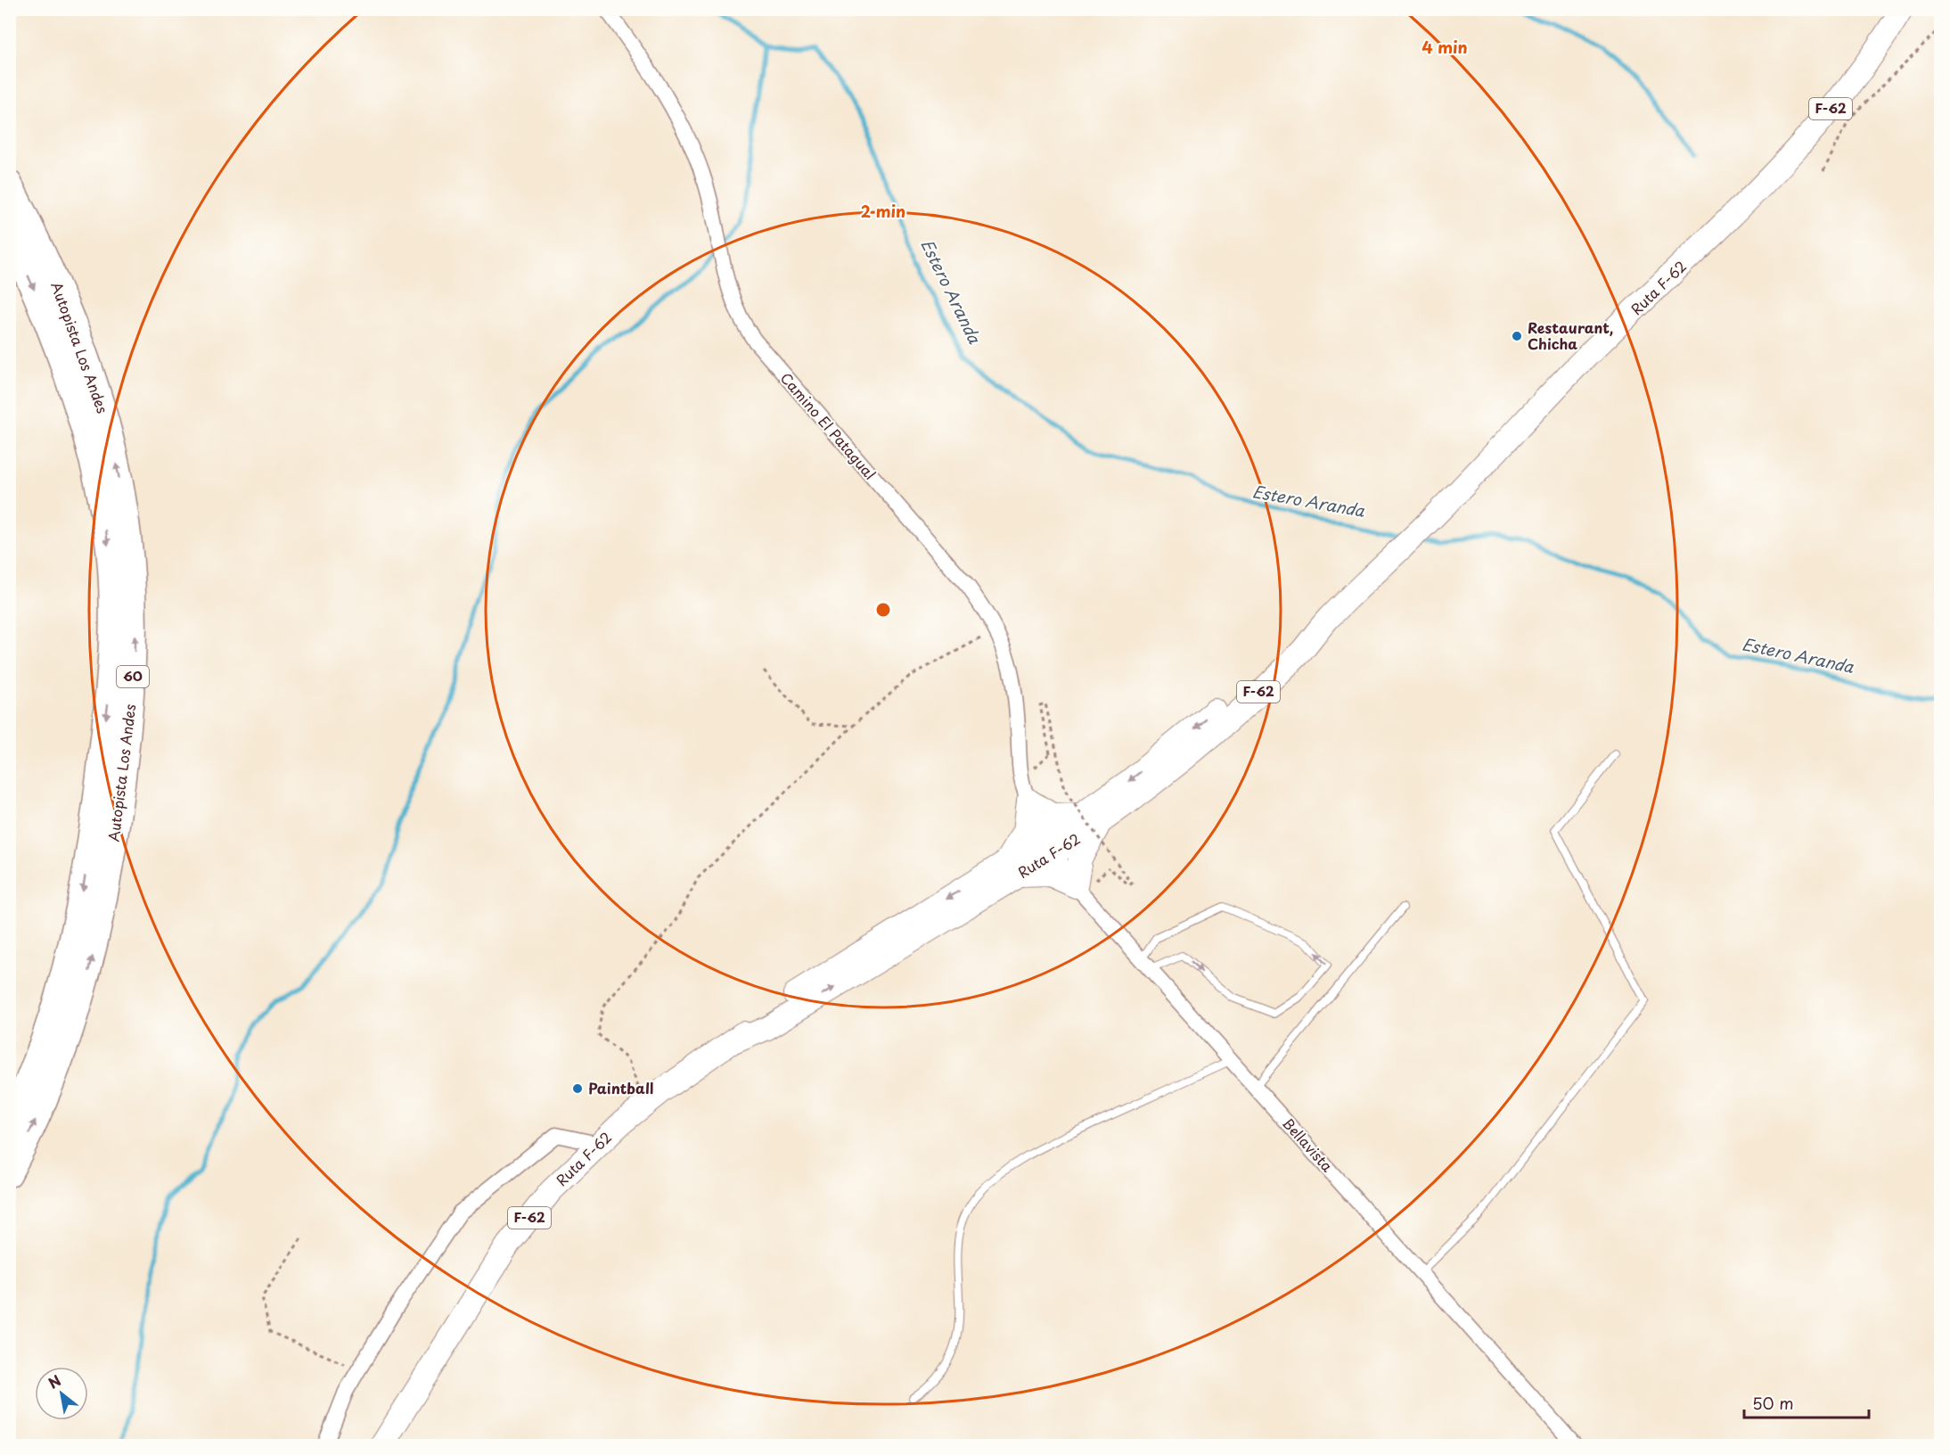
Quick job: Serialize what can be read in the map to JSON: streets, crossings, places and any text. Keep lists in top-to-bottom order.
{
  "streets": {
    "highway": ["Autopista Los Andes", "60"],
    "main road": ["F-62", "Ruta F-62"],
    "street": ["Camino El Patagual", "Bellavista"]
  },
  "crossings": [
    ["Ruta F-62", "Camino El Patagual"],
    ["Ruta F-62", "Bellavista"],
    ["Camino El Patagual", "Bellavista"]
  ],
  "water": ["Estero Aranda"],
  "places": ["Restaurant, Chicha", "Paintball"],
  "scale_bar": "50 m",
  "north": "top left",
  "rings": ["4 min", "2 min"]
}
